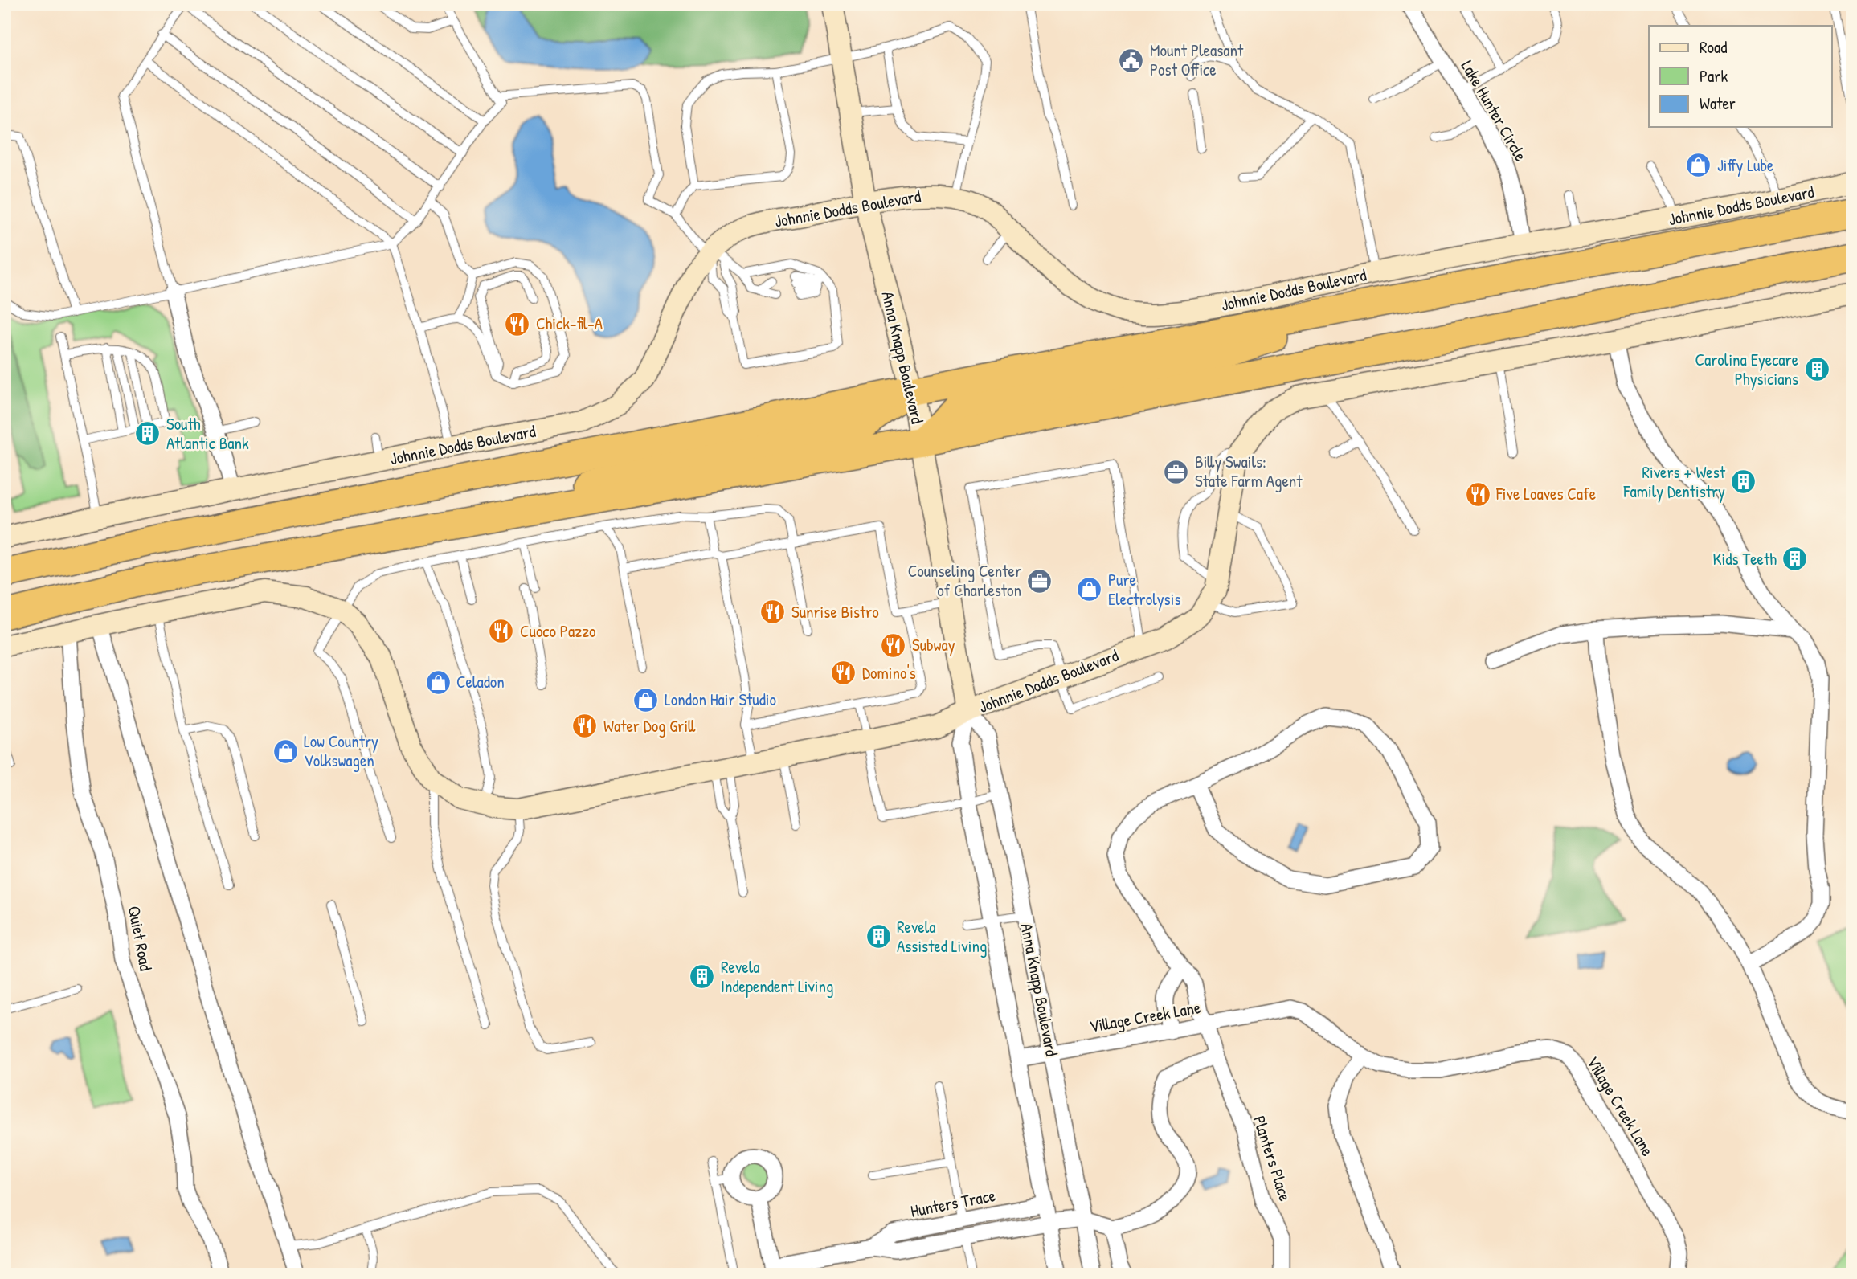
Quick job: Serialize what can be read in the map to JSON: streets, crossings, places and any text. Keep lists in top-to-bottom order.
{
  "streets": {
    "highway": ["Johnnie Dodds Boulevard"],
    "street": [
      "Lake Hunter Circle",
      "Anna Knapp Boulevard",
      "Quiet Road",
      "Village Creek Lane",
      "Planters Place",
      "Hunters Trace"
    ]
  },
  "crossings": [
    ["Lake Hunter Circle", "Johnnie Dodds Boulevard"],
    ["Johnnie Dodds Boulevard", "Anna Knapp Boulevard"],
    ["Anna Knapp Boulevard", "Village Creek Lane"],
    ["Anna Knapp Boulevard", "Hunters Trace"],
    ["Village Creek Lane", "Planters Place"]
  ],
  "places": {
    "public building": ["Mount Pleasant Post Office"],
    "shop": [
      "Jiffy Lube",
      "Pure Electrolysis",
      "Celadon",
      "London Hair Studio",
      "Low Country Volkswagen"
    ],
    "restaurant": [
      "Chick-fil-A",
      "Five Loaves Cafe",
      "Sunrise Bistro",
      "Cuoco Pazzo",
      "Subway",
      "Domino's",
      "Water Dog Grill"
    ],
    "building": [
      "Carolina Eyecare Physicians",
      "South Atlantic Bank",
      "Rivers + West Family Dentistry",
      "Kids Teeth",
      "Revela Assisted Living",
      "Revela Independent Living"
    ],
    "office": ["Billy Swails: State Farm Agent", "Counseling Center of Charleston"]
  },
  "legend": ["Road", "Park", "Water"]
}
